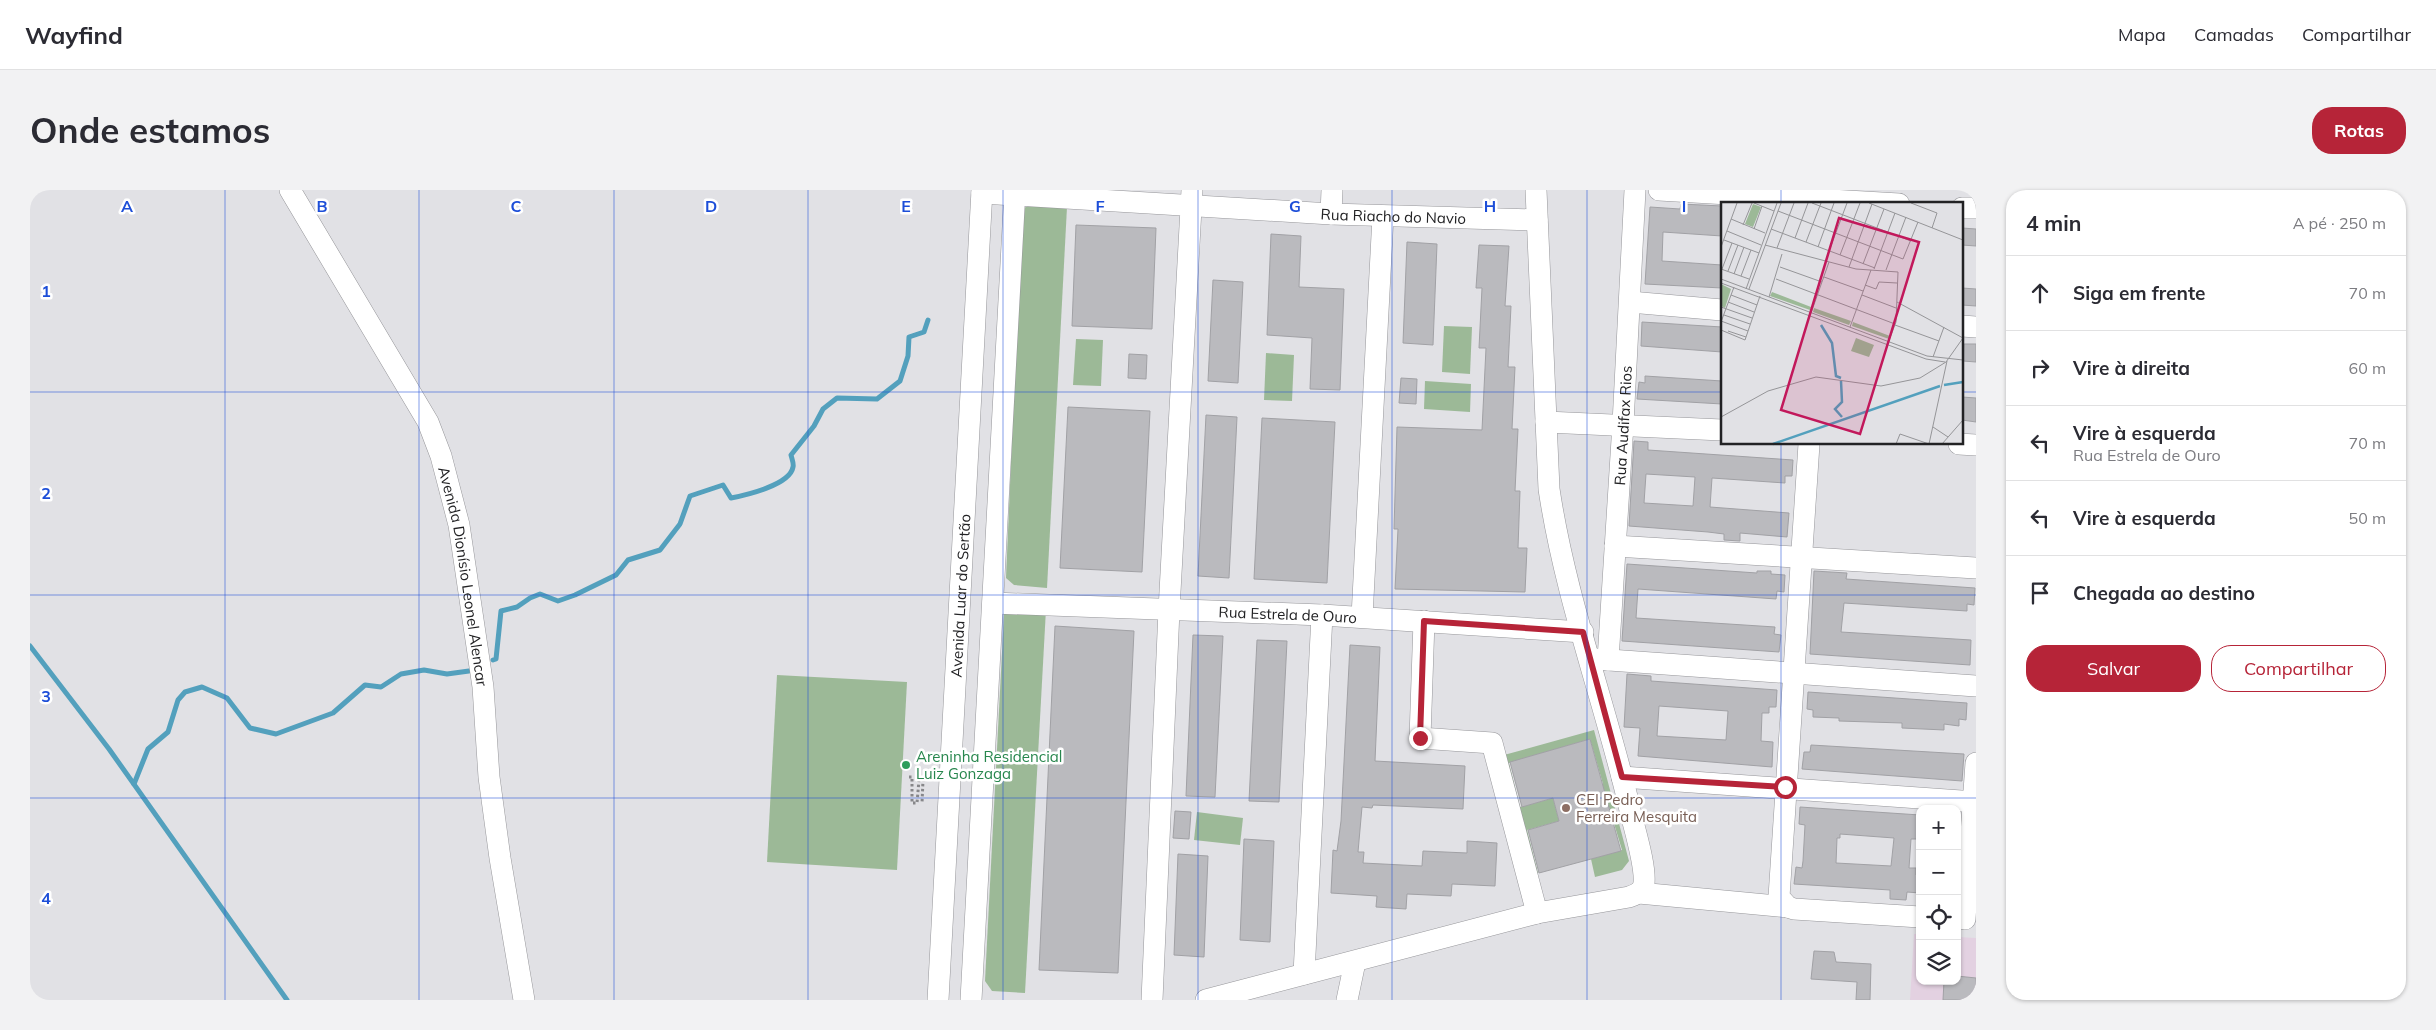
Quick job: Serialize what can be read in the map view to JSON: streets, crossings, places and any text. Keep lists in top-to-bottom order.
{
  "streets": {
    "street": [
      "Rua Riacho do Navio",
      "Rua Audifax Rios",
      "Avenida Dionísio Leonel Alencar",
      "Avenida Luar do Sertão",
      "Rua Estrela de Ouro"
    ]
  },
  "crossings": [
    ["Rua Riacho do Navio", "Avenida Luar do Sertão"]
  ],
  "places": ["Areninha Residencial Luiz Gonzaga", "CEI Pedro Ferreira Mesquita"],
  "page": {
    "header": "Wayfind",
    "nav": ["Mapa", "Camadas", "Compartilhar"],
    "buttons": [
      "Rotas",
      ["Salvar", "Compartilhar"]
    ],
    "title": "Onde estamos",
    "heading": ["4 min", "A pé · 250 m"],
    "list": [
      ["Siga em frente", "70 m"],
      ["Vire à direita", "60 m"],
      ["Vire à esquerda", "Rua Estrela de Ouro", "70 m"],
      ["Vire à esquerda", "50 m"],
      "Chegada ao destino"
    ],
    "map_buttons": ["+", "−"]
  },
  "grid": {
    "columns": [
      "A",
      "B",
      "C",
      "D",
      "E",
      "F",
      "G",
      "H",
      "I"
    ],
    "rows": [
      "1",
      "2",
      "3",
      "4"
    ]
  }
}
